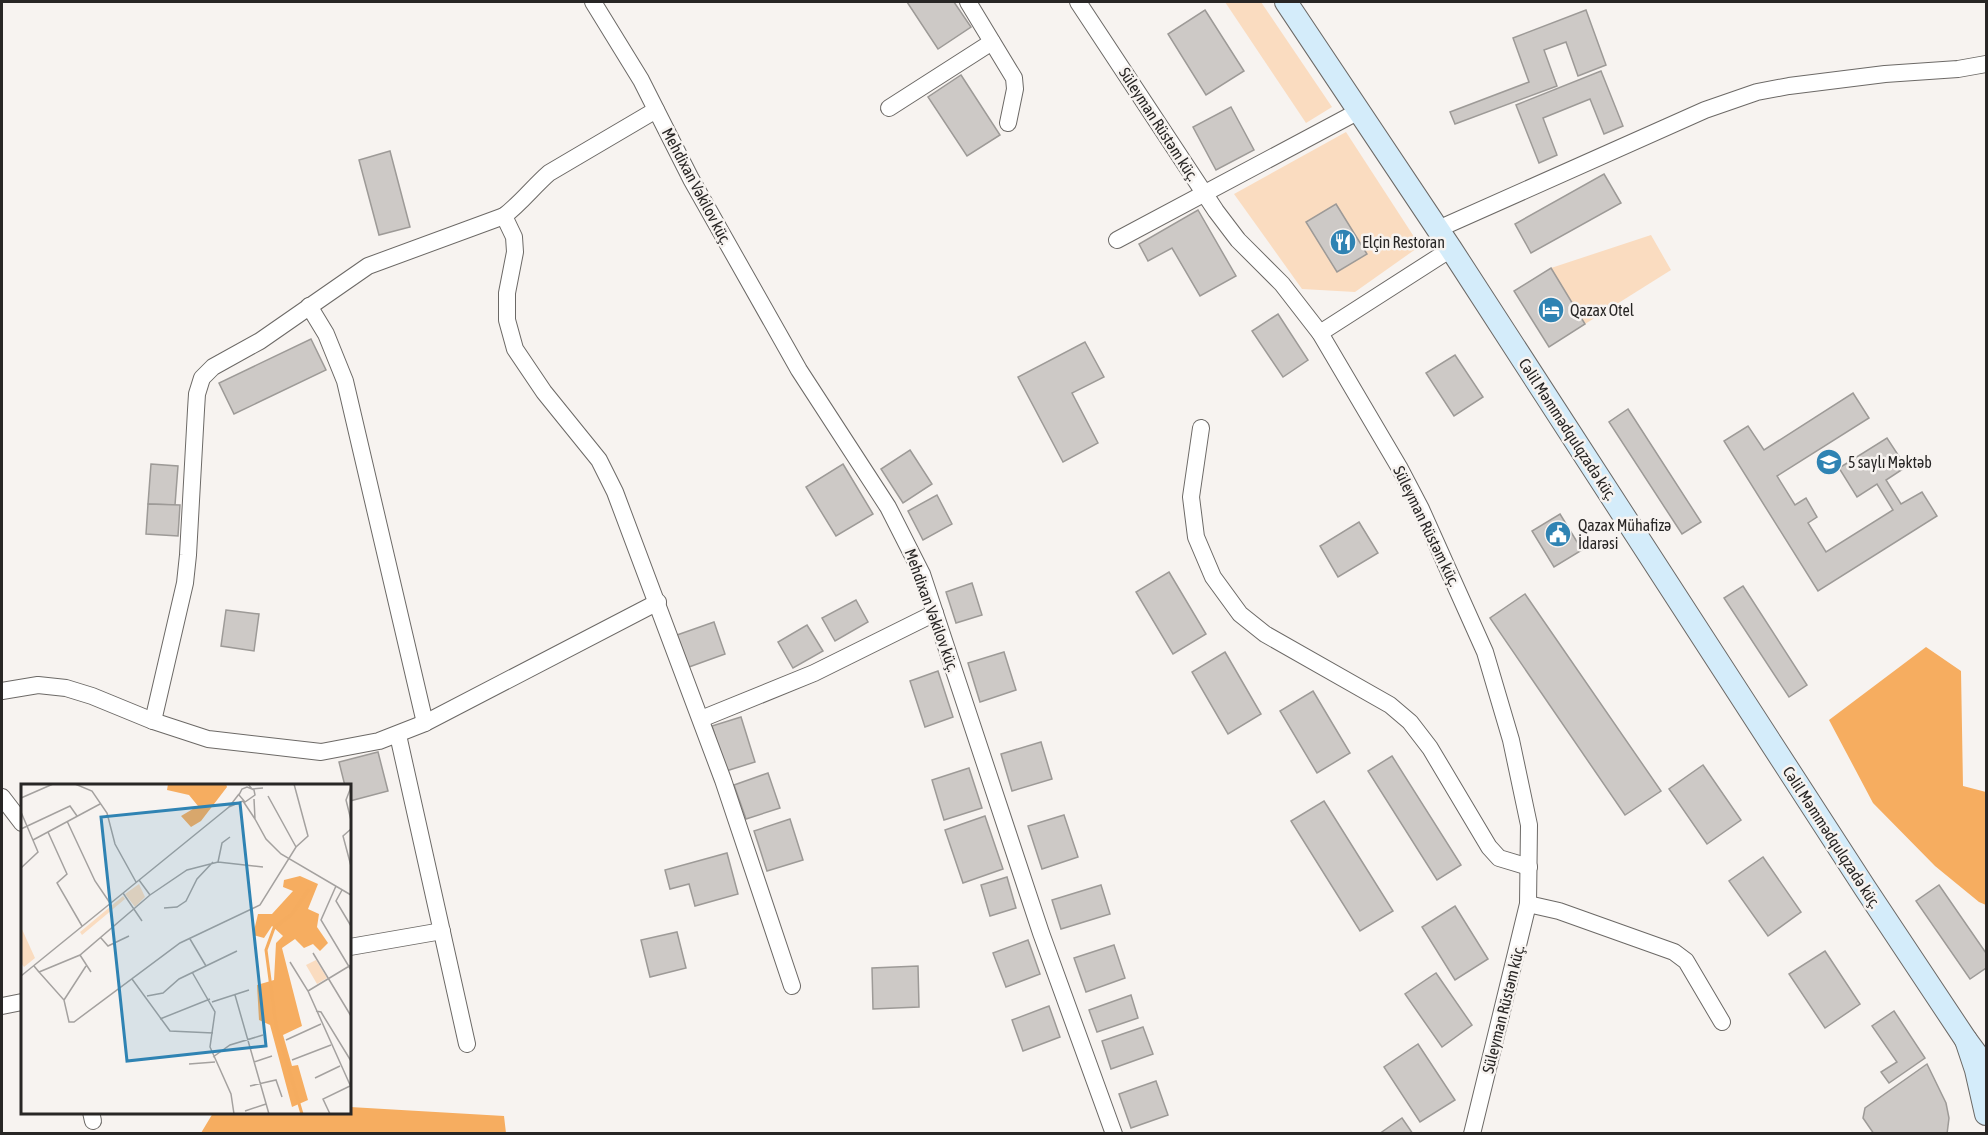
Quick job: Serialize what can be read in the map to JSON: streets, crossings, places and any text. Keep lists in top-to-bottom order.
{
  "streets": {
    "street": ["Süleyman Rüstəm küç.", "Mehdixan Vəkilov küç.", "Cəlil Məmmədqulqzadə küç."]
  },
  "places": {
    "restaurant": ["Elçin Restoran"],
    "hotel": ["Qazax Otel"],
    "school or university": ["5 saylı Məktəb"],
    "public building": ["Qazax Mühafizə İdarəsi"]
  }
}
